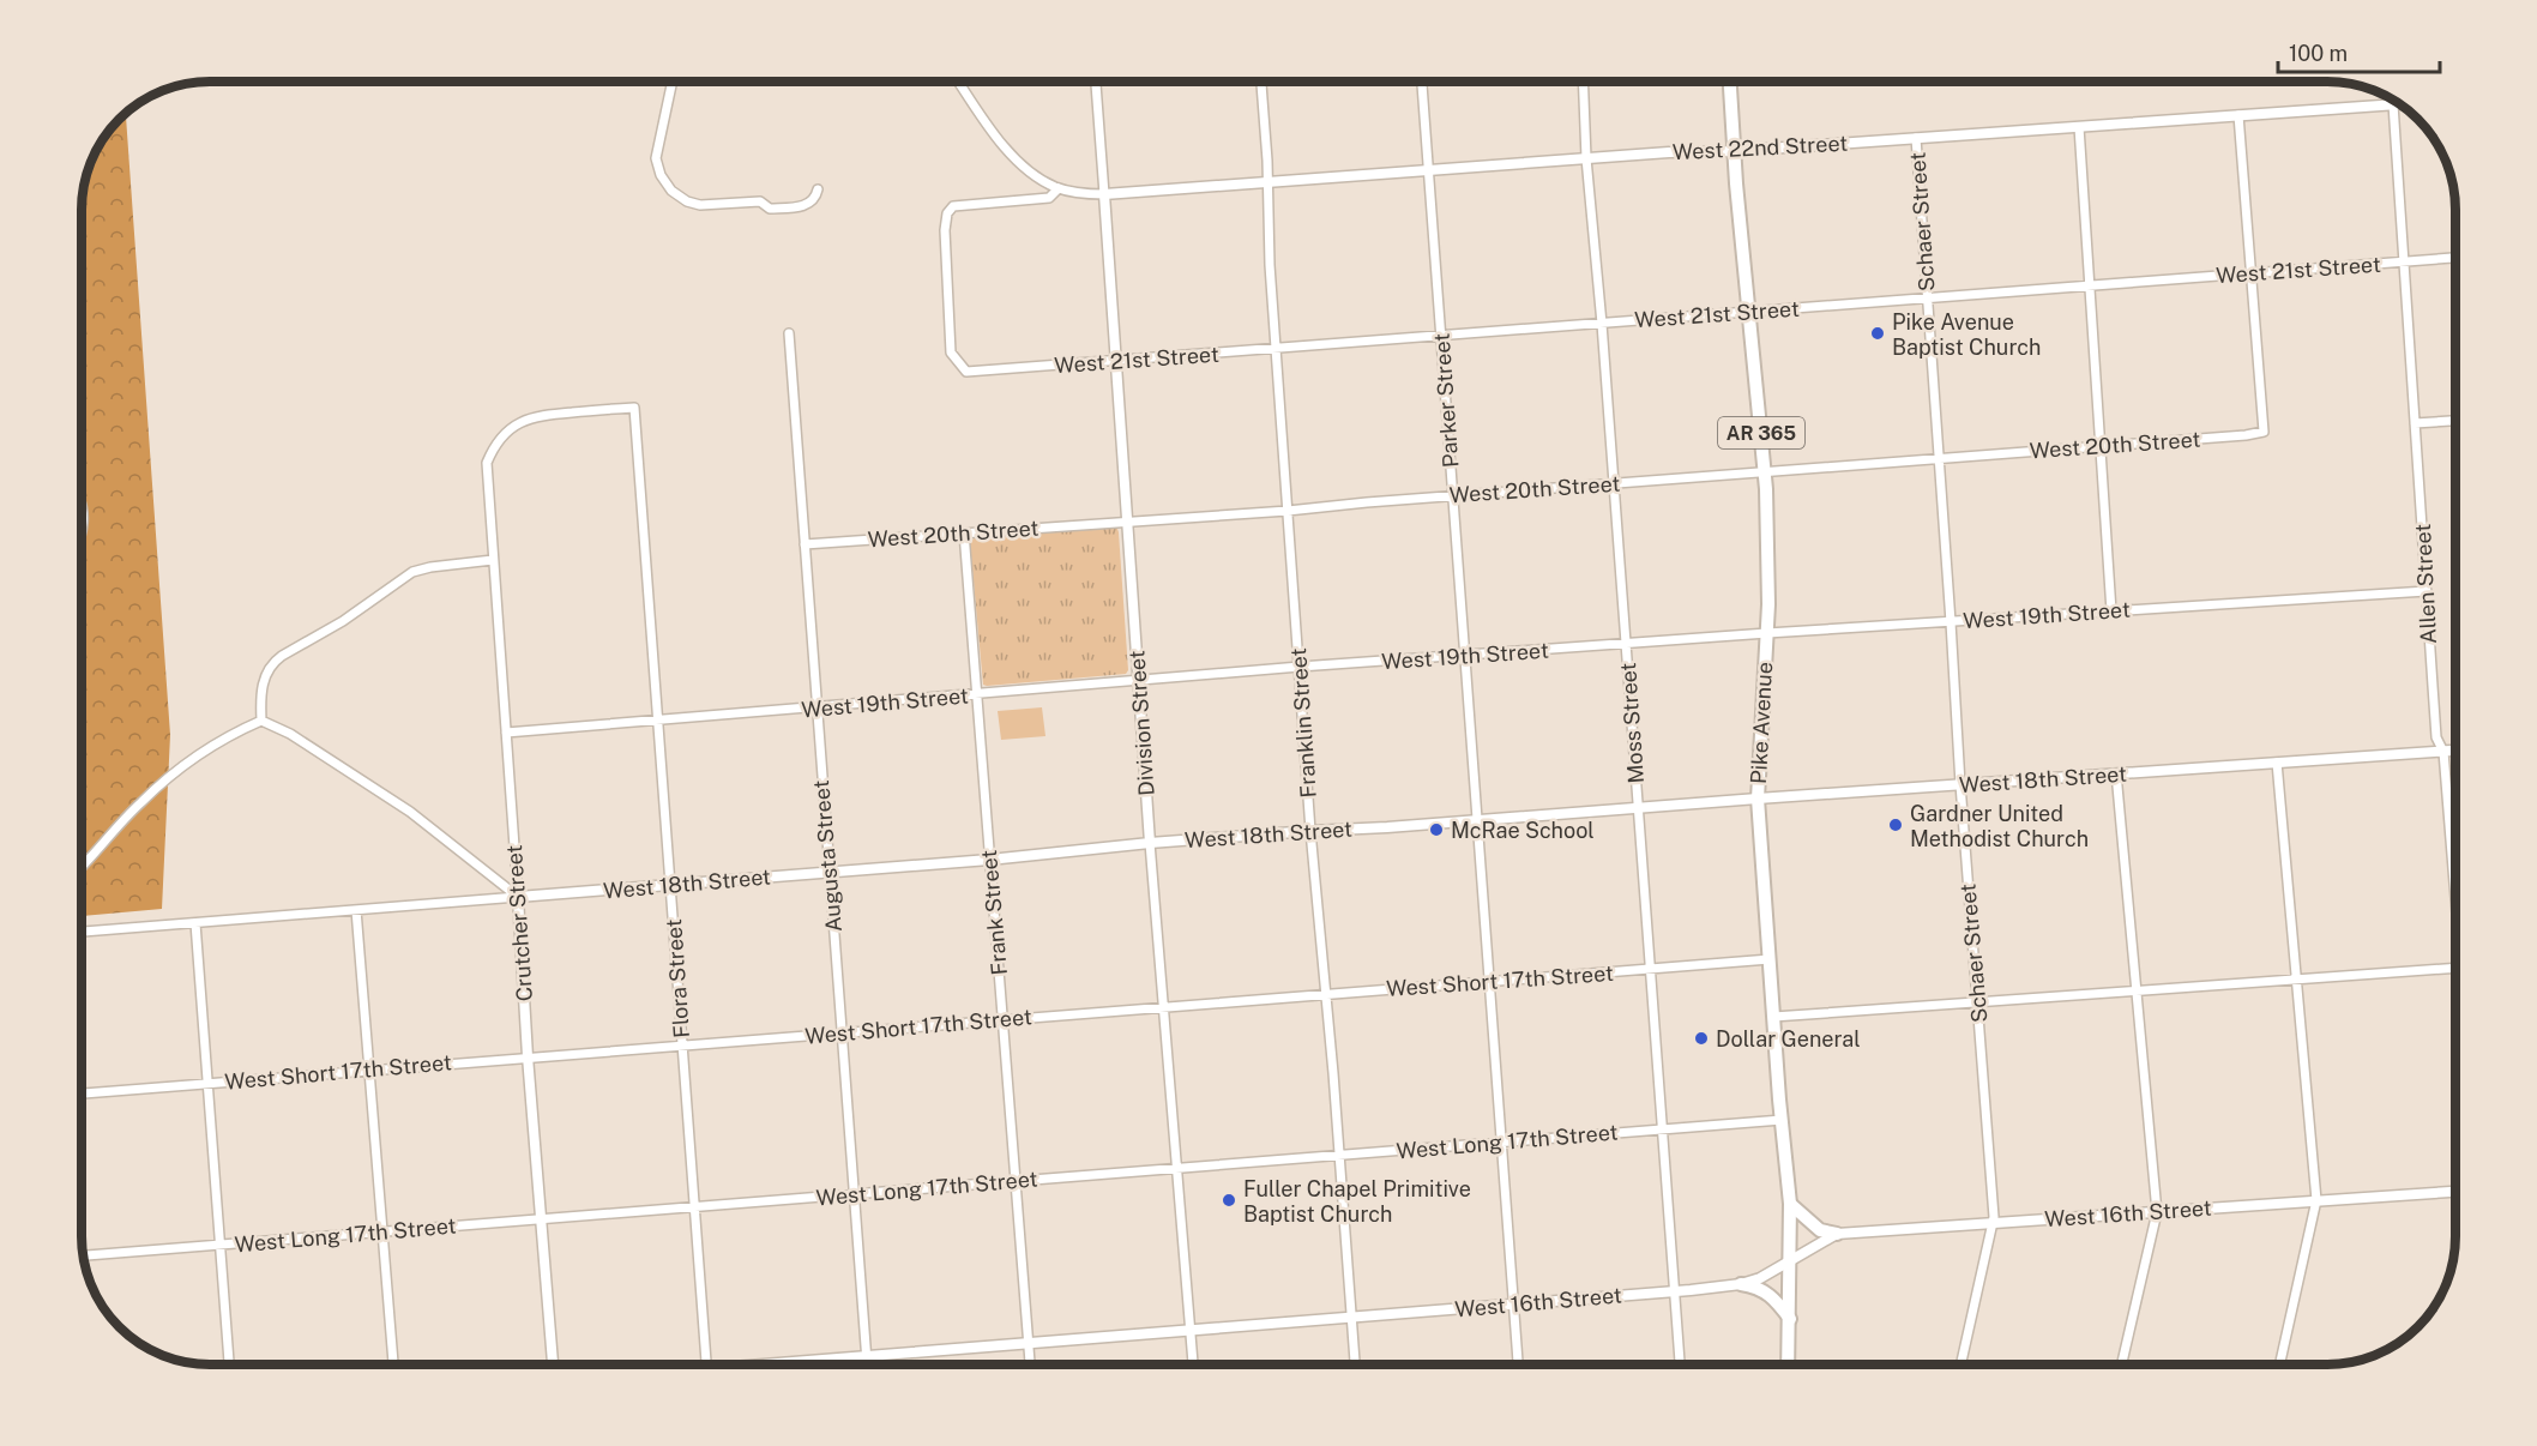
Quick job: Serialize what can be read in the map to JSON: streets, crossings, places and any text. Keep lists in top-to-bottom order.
{
  "streets": {
    "main road": ["AR 365", "Pike Avenue"],
    "street": [
      "West 22nd Street",
      "Schaer Street",
      "West 21st Street",
      "Parker Street",
      "West 20th Street",
      "Allen Street",
      "West 19th Street",
      "Division Street",
      "Franklin Street",
      "Moss Street",
      "West 18th Street",
      "Augusta Street",
      "Frank Street",
      "Crutcher Street",
      "Flora Street",
      "West Short 17th Street",
      "West Long 17th Street",
      "West 16th Street"
    ]
  },
  "crossings": [
    ["West 22nd Street", "Schaer Street"],
    ["West 22nd Street", "Parker Street"],
    ["West 22nd Street", "Allen Street"],
    ["West 22nd Street", "Division Street"],
    ["West 22nd Street", "Franklin Street"],
    ["West 22nd Street", "Moss Street"],
    ["West 22nd Street", "Pike Avenue"],
    ["Schaer Street", "West 21st Street"],
    ["Schaer Street", "West 20th Street"],
    ["Schaer Street", "West 19th Street"],
    ["Schaer Street", "West 18th Street"],
    ["Schaer Street", "West 16th Street"],
    ["West 21st Street", "Parker Street"],
    ["West 21st Street", "West 20th Street"],
    ["West 21st Street", "Allen Street"],
    ["West 21st Street", "Division Street"],
    ["West 21st Street", "Franklin Street"],
    ["West 21st Street", "Moss Street"],
    ["West 21st Street", "Pike Avenue"],
    ["Parker Street", "West 20th Street"],
    ["Parker Street", "West 19th Street"],
    ["Parker Street", "West 18th Street"],
    ["Parker Street", "West Short 17th Street"],
    ["Parker Street", "West Long 17th Street"],
    ["Parker Street", "West 16th Street"],
    ["West 20th Street", "Division Street"],
    ["West 20th Street", "Franklin Street"],
    ["West 20th Street", "Moss Street"],
    ["West 20th Street", "Pike Avenue"],
    ["West 20th Street", "Augusta Street"],
    ["West 20th Street", "Frank Street"],
    ["Allen Street", "West 19th Street"],
    ["Allen Street", "West 18th Street"],
    ["West 19th Street", "Division Street"],
    ["West 19th Street", "Franklin Street"],
    ["West 19th Street", "Moss Street"],
    ["West 19th Street", "Pike Avenue"],
    ["West 19th Street", "Augusta Street"],
    ["West 19th Street", "Frank Street"],
    ["West 19th Street", "Crutcher Street"],
    ["West 19th Street", "Flora Street"],
    ["Division Street", "West 18th Street"],
    ["Division Street", "West Short 17th Street"],
    ["Division Street", "West Long 17th Street"],
    ["Division Street", "West 16th Street"],
    ["Franklin Street", "West 18th Street"],
    ["Franklin Street", "West Short 17th Street"],
    ["Franklin Street", "West Long 17th Street"],
    ["Franklin Street", "West 16th Street"],
    ["Moss Street", "West 18th Street"],
    ["Moss Street", "West Short 17th Street"],
    ["Moss Street", "West Long 17th Street"],
    ["Moss Street", "West 16th Street"],
    ["Pike Avenue", "West 18th Street"],
    ["Pike Avenue", "West Short 17th Street"],
    ["Pike Avenue", "West Long 17th Street"],
    ["Pike Avenue", "West 16th Street"],
    ["West 18th Street", "Augusta Street"],
    ["West 18th Street", "Frank Street"],
    ["West 18th Street", "Crutcher Street"],
    ["West 18th Street", "Flora Street"],
    ["Augusta Street", "West Short 17th Street"],
    ["Augusta Street", "West Long 17th Street"],
    ["Augusta Street", "West 16th Street"],
    ["Frank Street", "West Short 17th Street"],
    ["Frank Street", "West Long 17th Street"],
    ["Frank Street", "West 16th Street"],
    ["Crutcher Street", "Flora Street"],
    ["Crutcher Street", "West Short 17th Street"],
    ["Crutcher Street", "West Long 17th Street"],
    ["Flora Street", "West Short 17th Street"],
    ["Flora Street", "West Long 17th Street"]
  ],
  "places": [
    "Pike Avenue Baptist Church",
    "Gardner United Methodist Church",
    "McRae School",
    "Dollar General",
    "Fuller Chapel Primitive Baptist Church"
  ],
  "scale_bar": "100 m"
}
